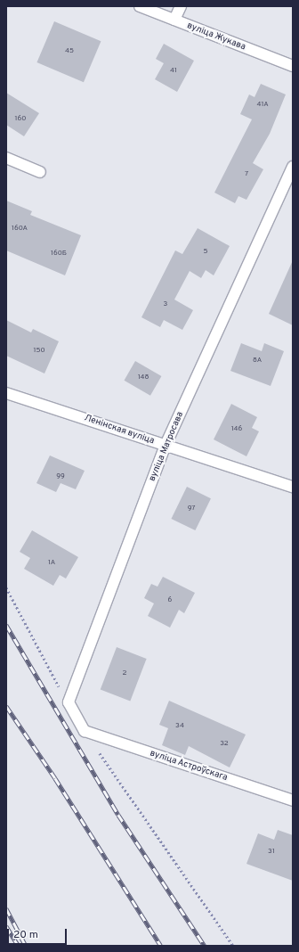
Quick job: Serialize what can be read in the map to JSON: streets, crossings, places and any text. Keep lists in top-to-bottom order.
{
  "streets": {
    "street": [
      "вуліца Жукава",
      "Ленінская вуліца",
      "вуліца Матросава",
      "вуліца Астроўскага"
    ]
  },
  "crossings": [
    ["Ленінская вуліца", "вуліца Матросава"]
  ],
  "house_numbers": [
    "45",
    "41",
    "41А",
    "160",
    "7",
    "160А",
    "5",
    "160Б",
    "3",
    "150",
    "8А",
    "148",
    "146",
    "99",
    "97",
    "1А",
    "6",
    "2",
    "34",
    "32",
    "31"
  ],
  "scale_bar": "20 m"
}
